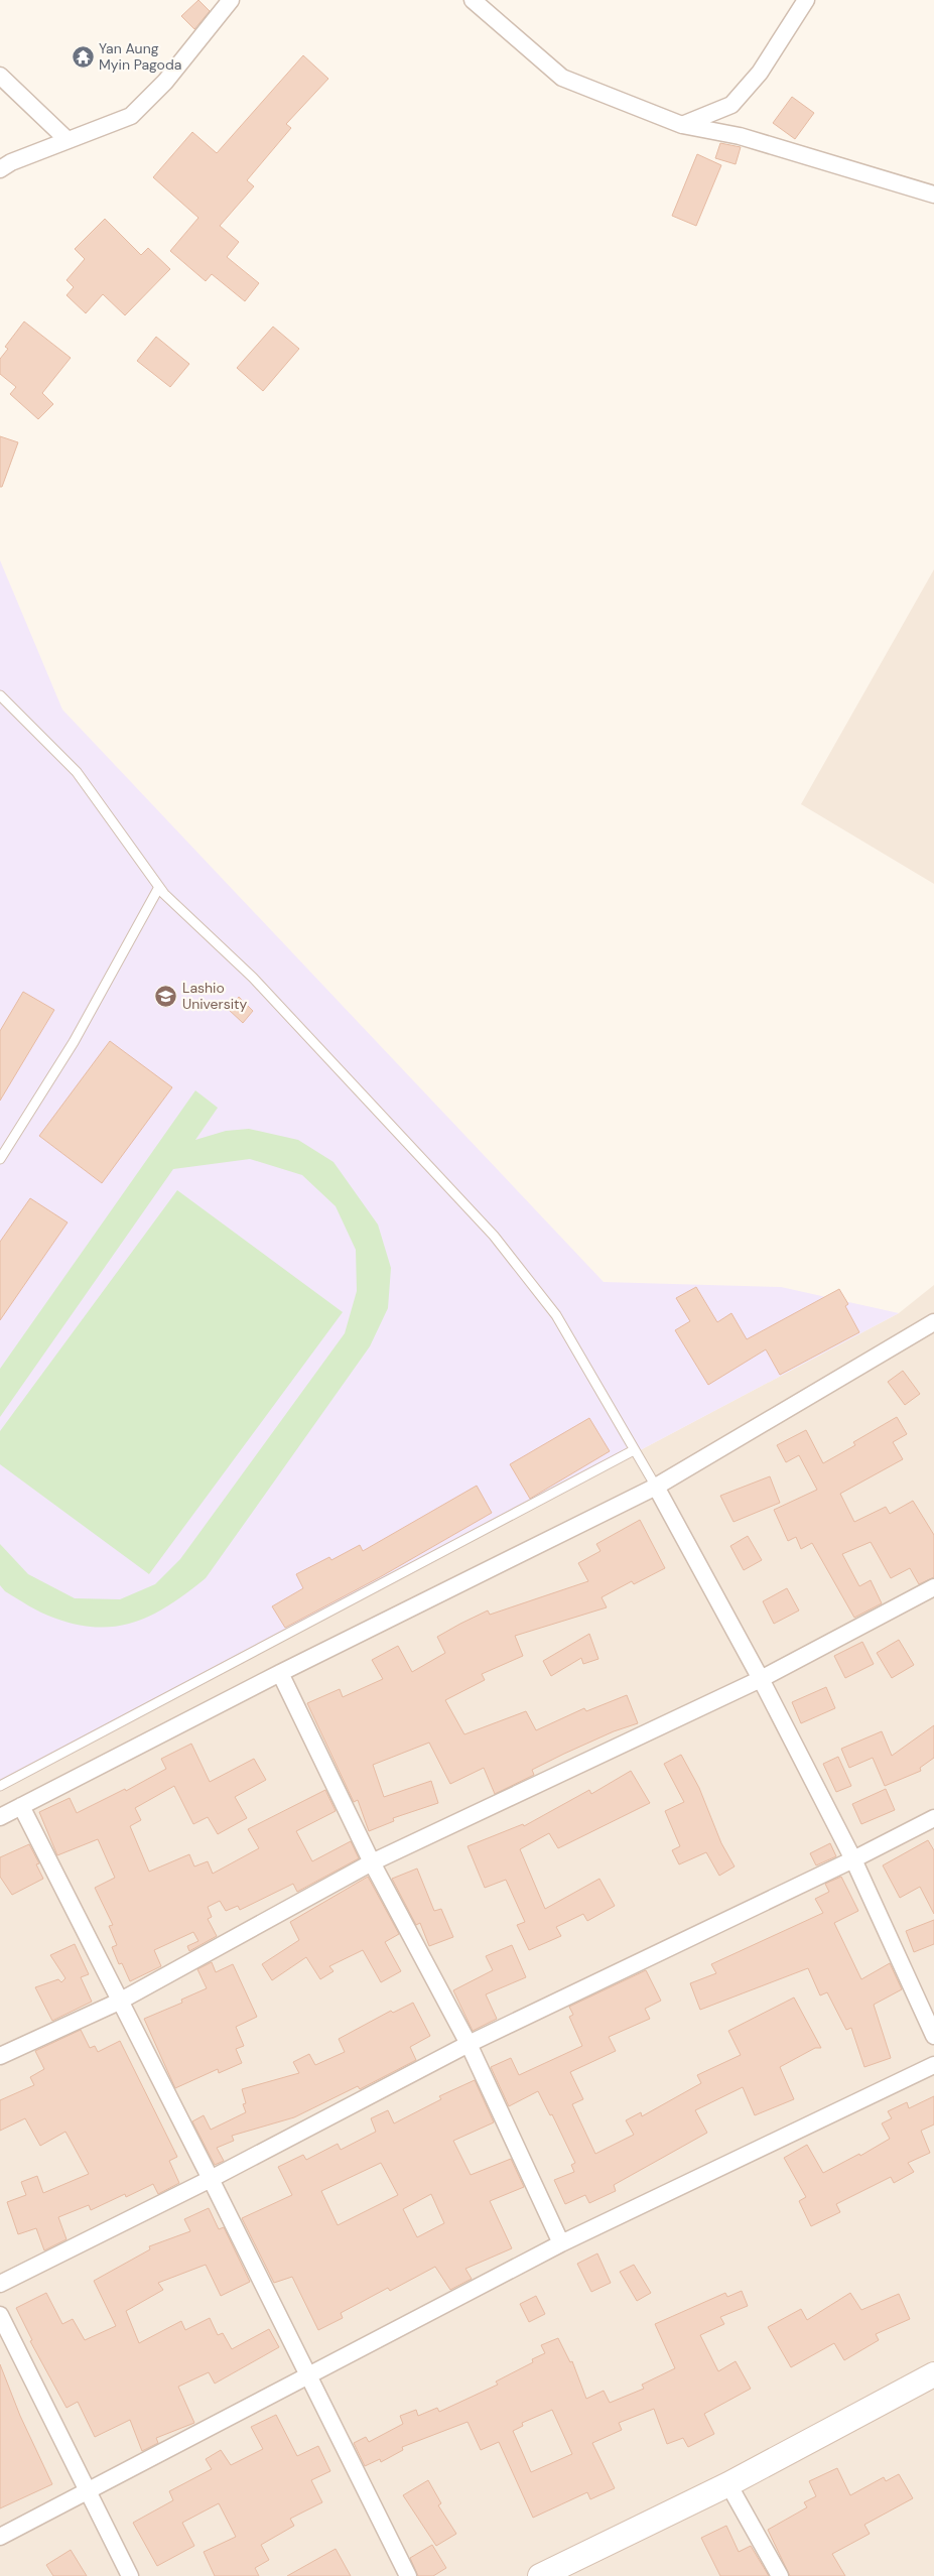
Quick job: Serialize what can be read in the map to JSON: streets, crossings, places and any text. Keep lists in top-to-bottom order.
{
  "places": {
    "temple": ["Yan Aung Myin Pagoda"],
    "school or university": ["Lashio University"]
  }
}
